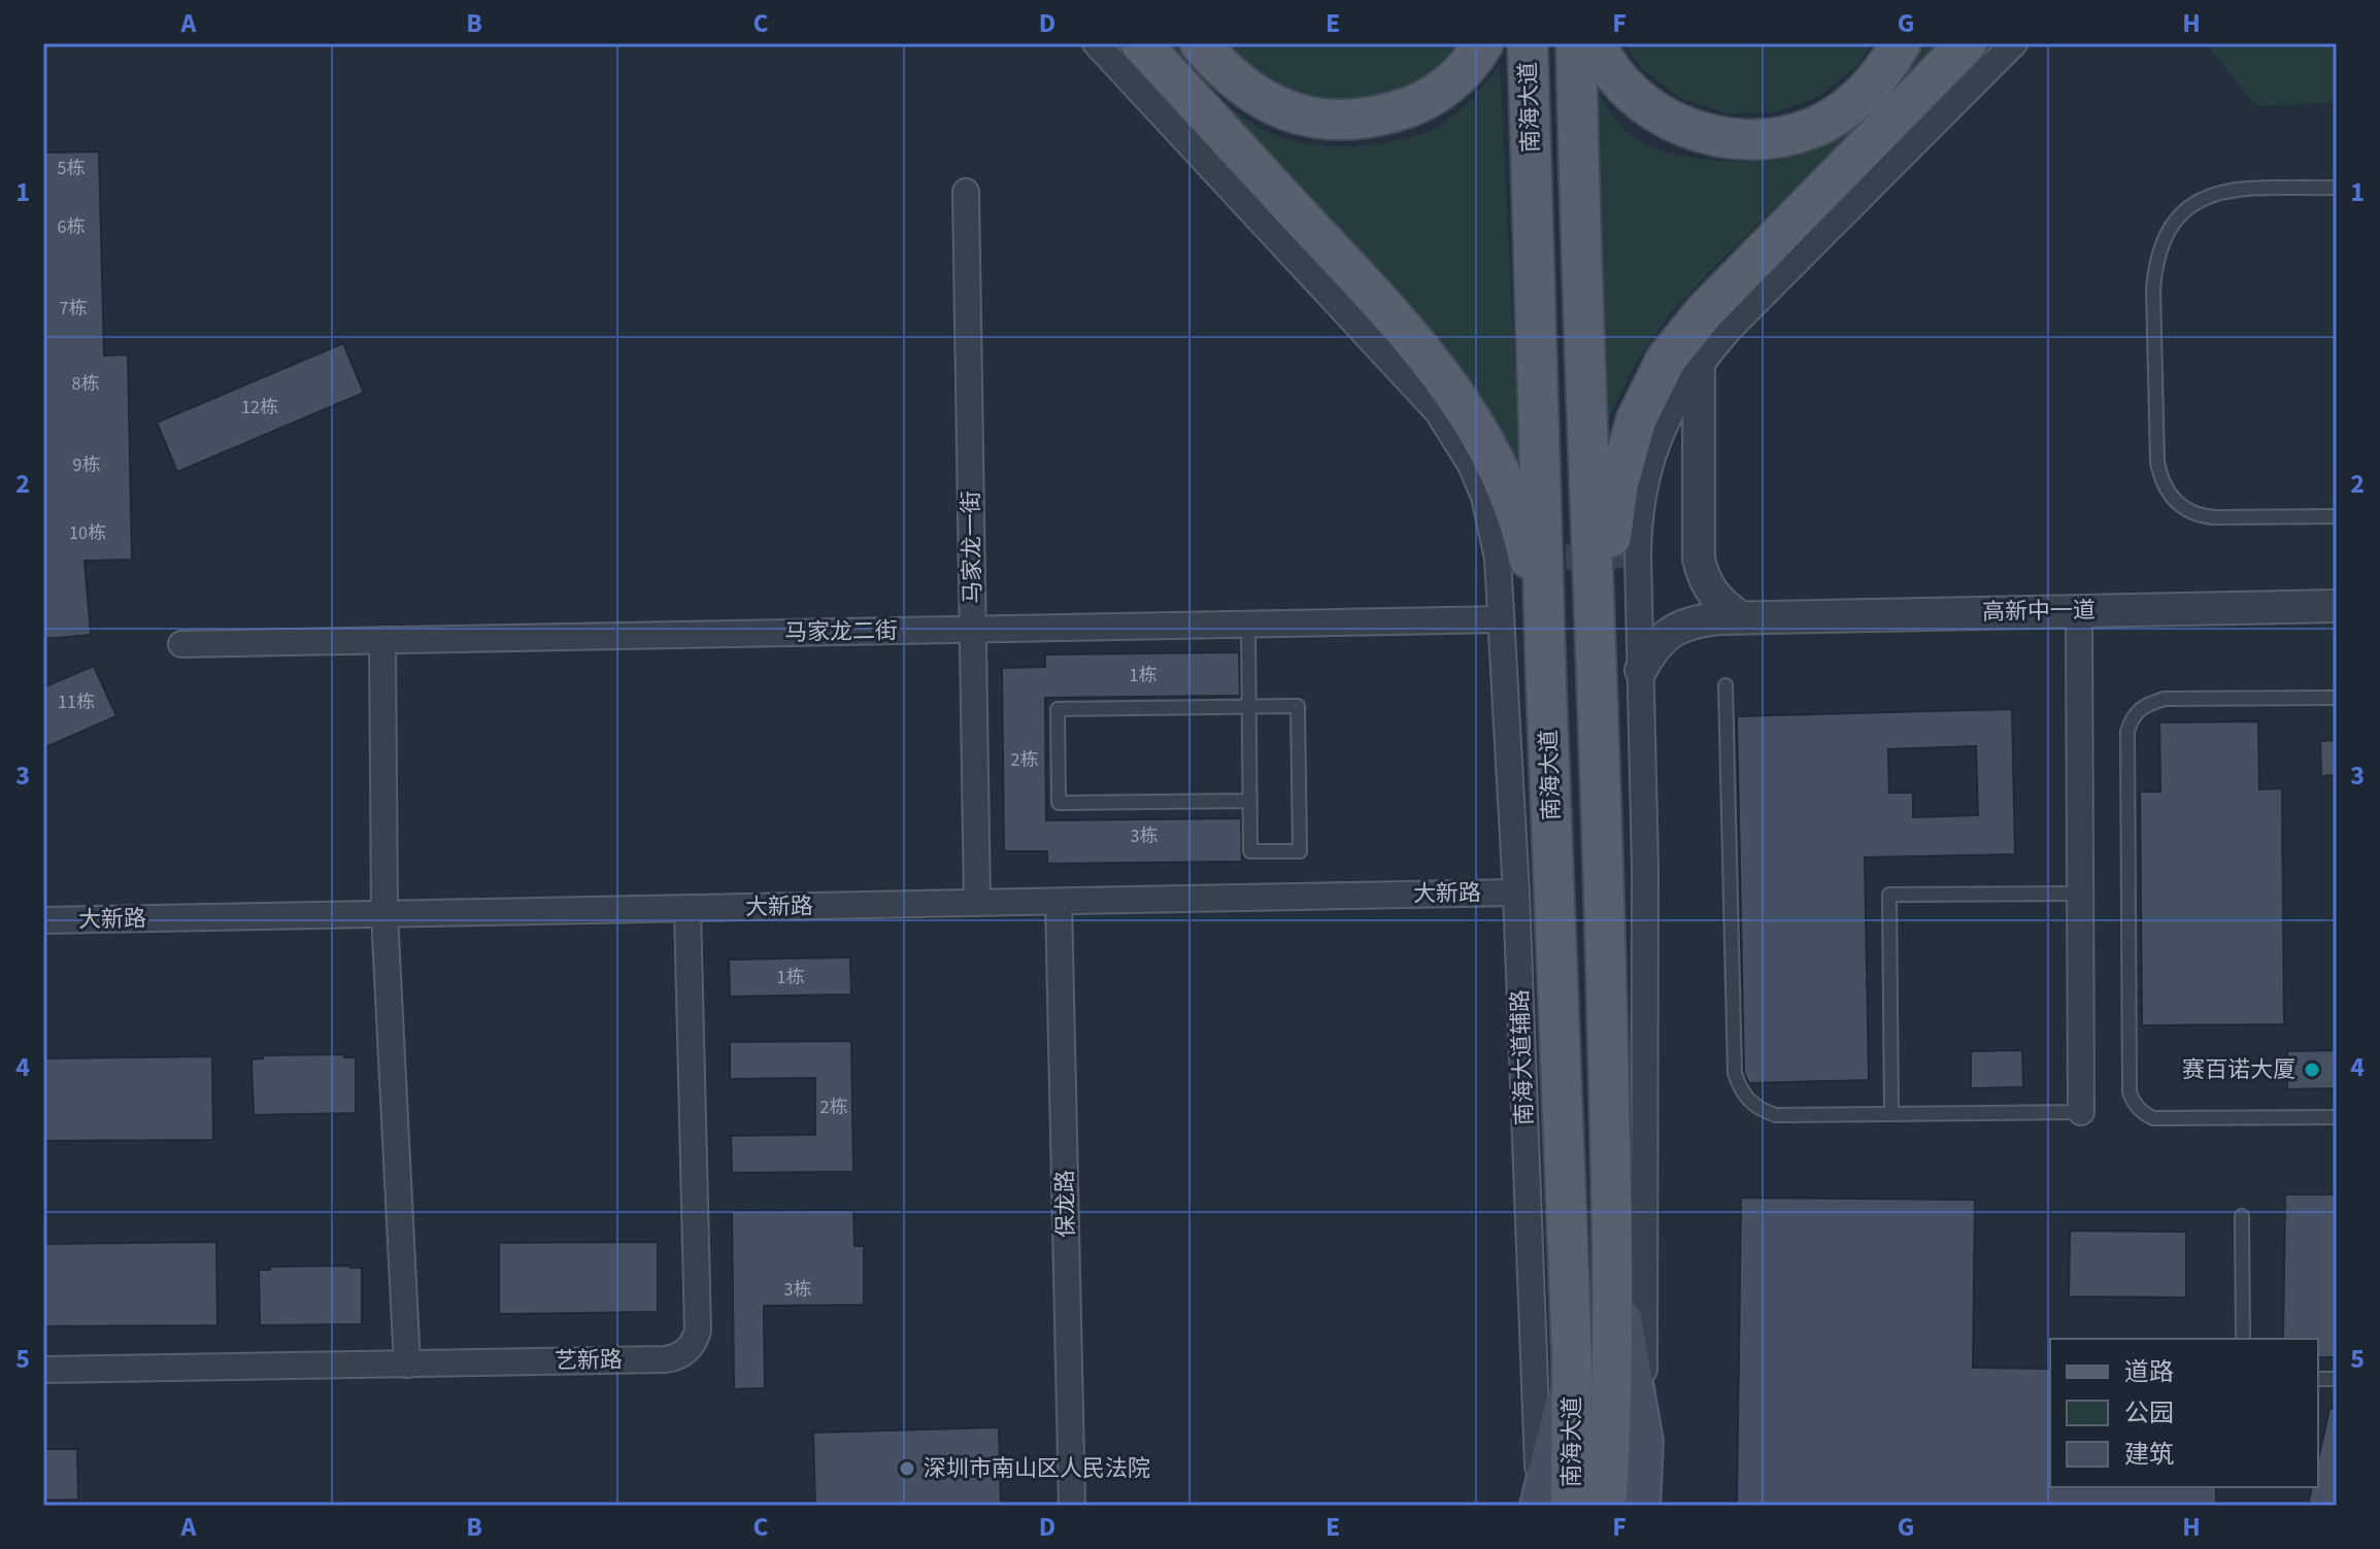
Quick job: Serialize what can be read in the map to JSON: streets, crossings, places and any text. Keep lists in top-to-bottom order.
{
  "streets": {
    "main road": ["南海大道"],
    "street": [
      "马家龙一街",
      "高新中一道",
      "马家龙二街",
      "大新路",
      "南海大道辅路",
      "保龙路",
      "艺新路"
    ]
  },
  "crossings": [
    ["南海大道", "南海大道辅路"],
    ["马家龙一街", "马家龙二街"],
    ["马家龙一街", "大新路"],
    ["马家龙二街", "南海大道辅路"],
    ["大新路", "南海大道辅路"],
    ["大新路", "保龙路"],
    ["大新路", "艺新路"]
  ],
  "places": ["赛百诺大厦", "深圳市南山区人民法院"],
  "house_numbers": [
    "5栋",
    "6栋",
    "7栋",
    "8栋",
    "12栋",
    "9栋",
    "10栋",
    "1栋",
    "11栋",
    "2栋",
    "3栋",
    "1栋",
    "2栋",
    "3栋"
  ],
  "legend": ["道路", "公园", "建筑"],
  "grid": {
    "columns": [
      "A",
      "B",
      "C",
      "D",
      "E",
      "F",
      "G",
      "H"
    ],
    "rows": [
      "1",
      "2",
      "3",
      "4",
      "5"
    ]
  }
}
